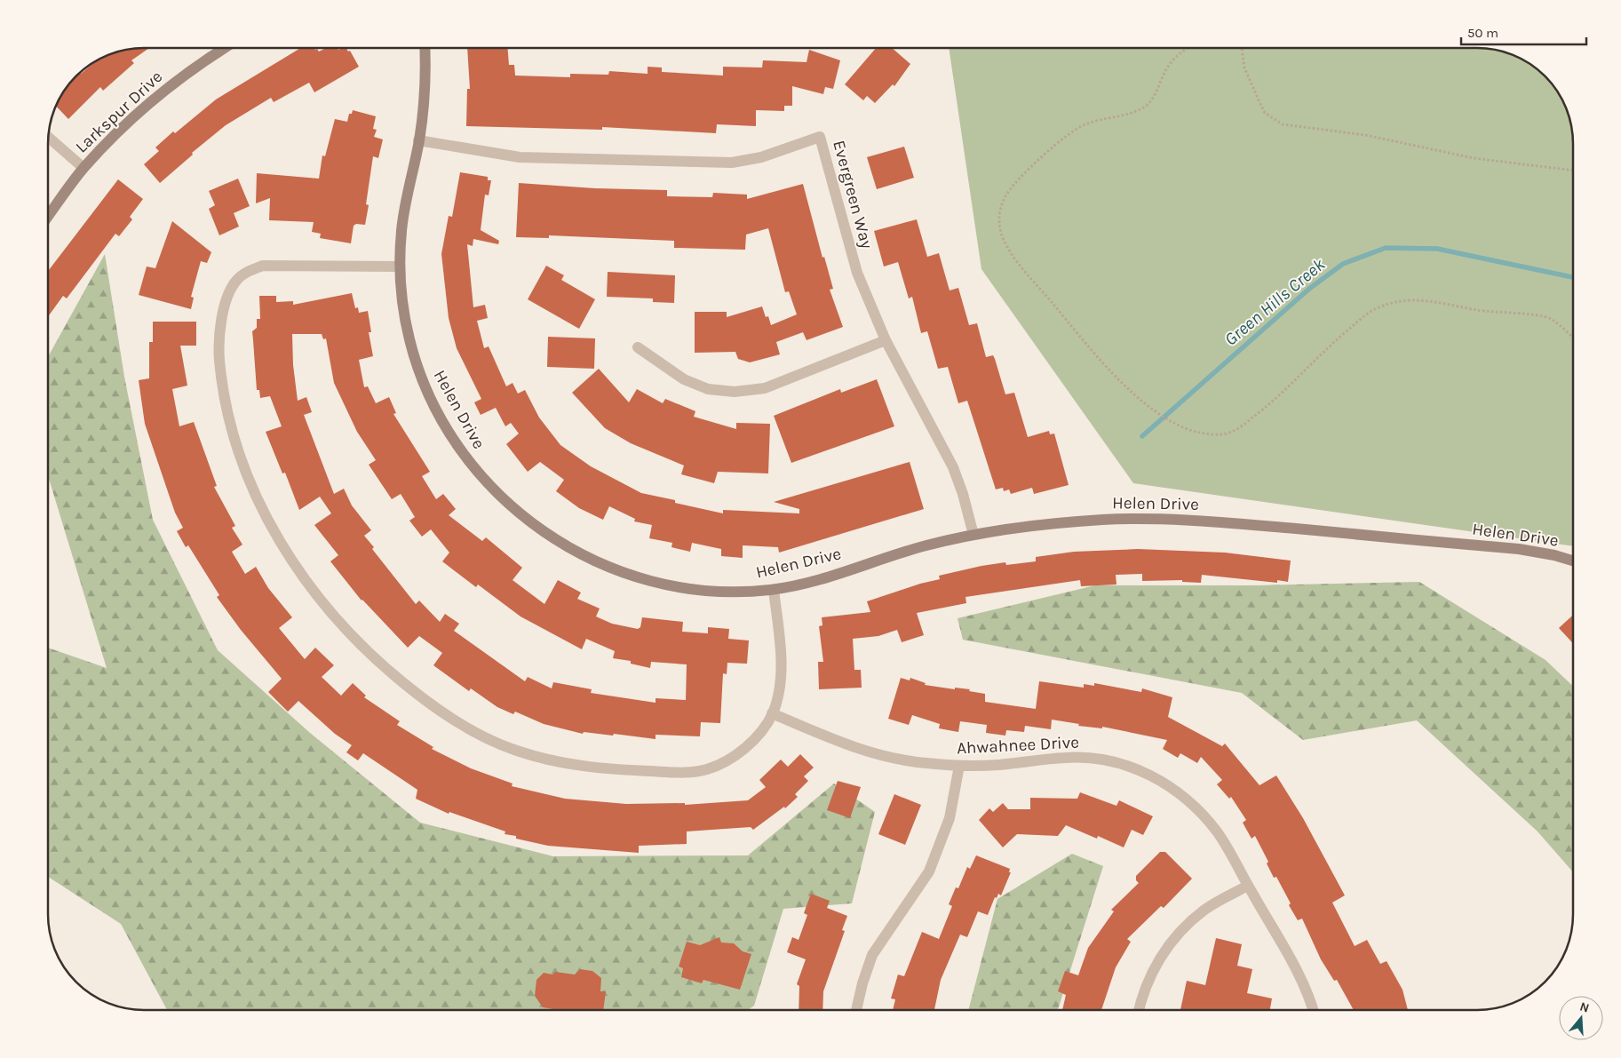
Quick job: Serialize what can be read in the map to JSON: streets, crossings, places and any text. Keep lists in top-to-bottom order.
{
  "streets": {
    "street": [
      "Larkspur Drive",
      "Evergreen Way",
      "Helen Drive",
      "Ahwahnee Drive"
    ]
  },
  "crossings": [
    ["Evergreen Way", "Helen Drive"]
  ],
  "water": ["Green Hills Creek"],
  "scale_bar": "50 m",
  "north": "top"
}
